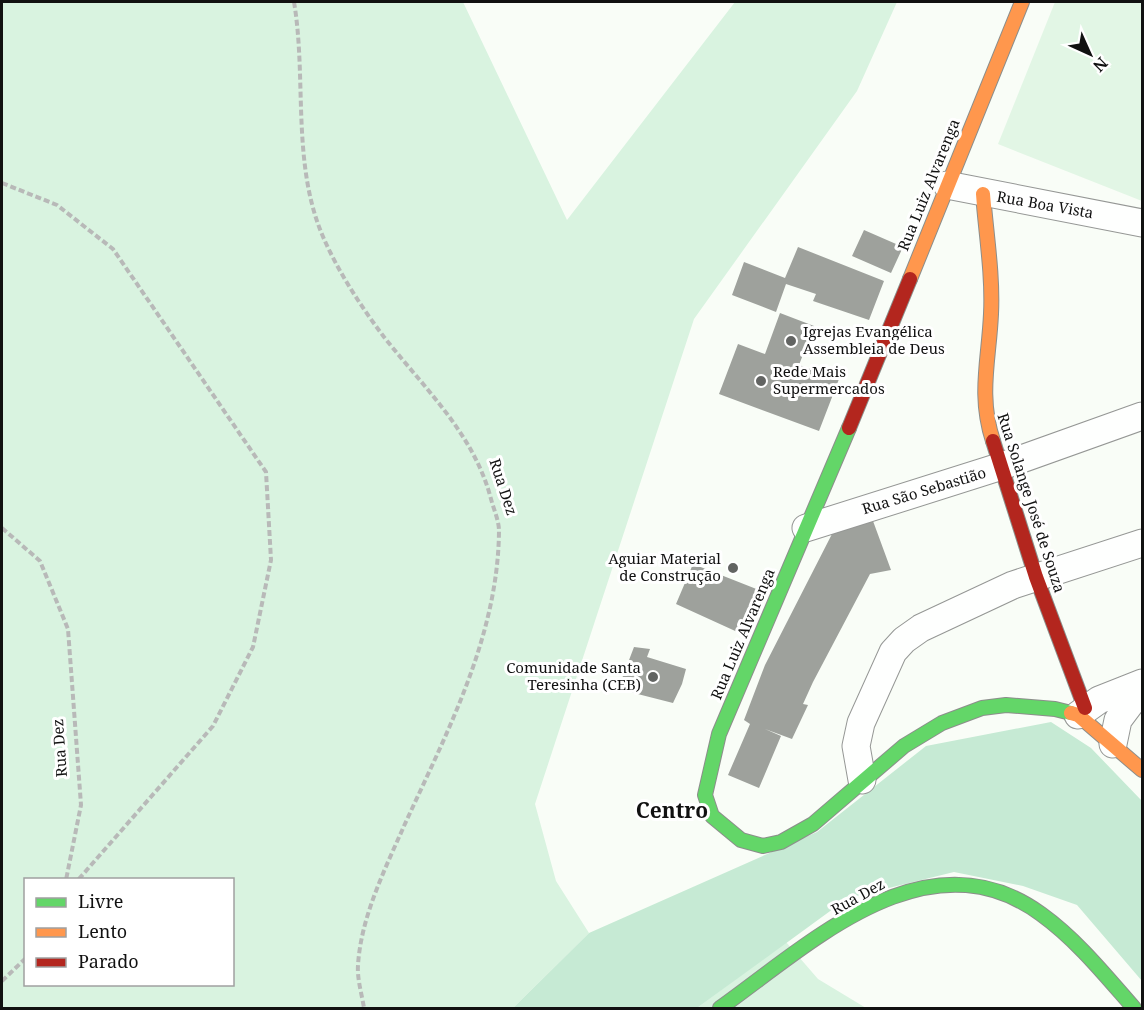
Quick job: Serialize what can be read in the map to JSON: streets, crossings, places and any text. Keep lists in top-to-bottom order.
{
  "streets": {
    "street": [
      "Rua Luiz Alvarenga",
      "Rua Boa Vista",
      "Rua Dez",
      "Rua São Sebastião",
      "Rua Solange José de Souza"
    ]
  },
  "crossings": [
    ["Rua Luiz Alvarenga", "Rua Boa Vista"],
    ["Rua Luiz Alvarenga", "Rua São Sebastião"],
    ["Rua Luiz Alvarenga", "Rua Solange José de Souza"],
    ["Rua Boa Vista", "Rua Solange José de Souza"],
    ["Rua São Sebastião", "Rua Solange José de Souza"]
  ],
  "districts": ["Centro"],
  "places": [
    "Igrejas Evangélica Assembleia de Deus",
    "Rede Mais Supermercados",
    "Aguiar Material de Construção",
    "Comunidade Santa Teresinha (CEB)"
  ],
  "legend": ["Livre", "Lento", "Parado"],
  "north": "bottom right"
}
